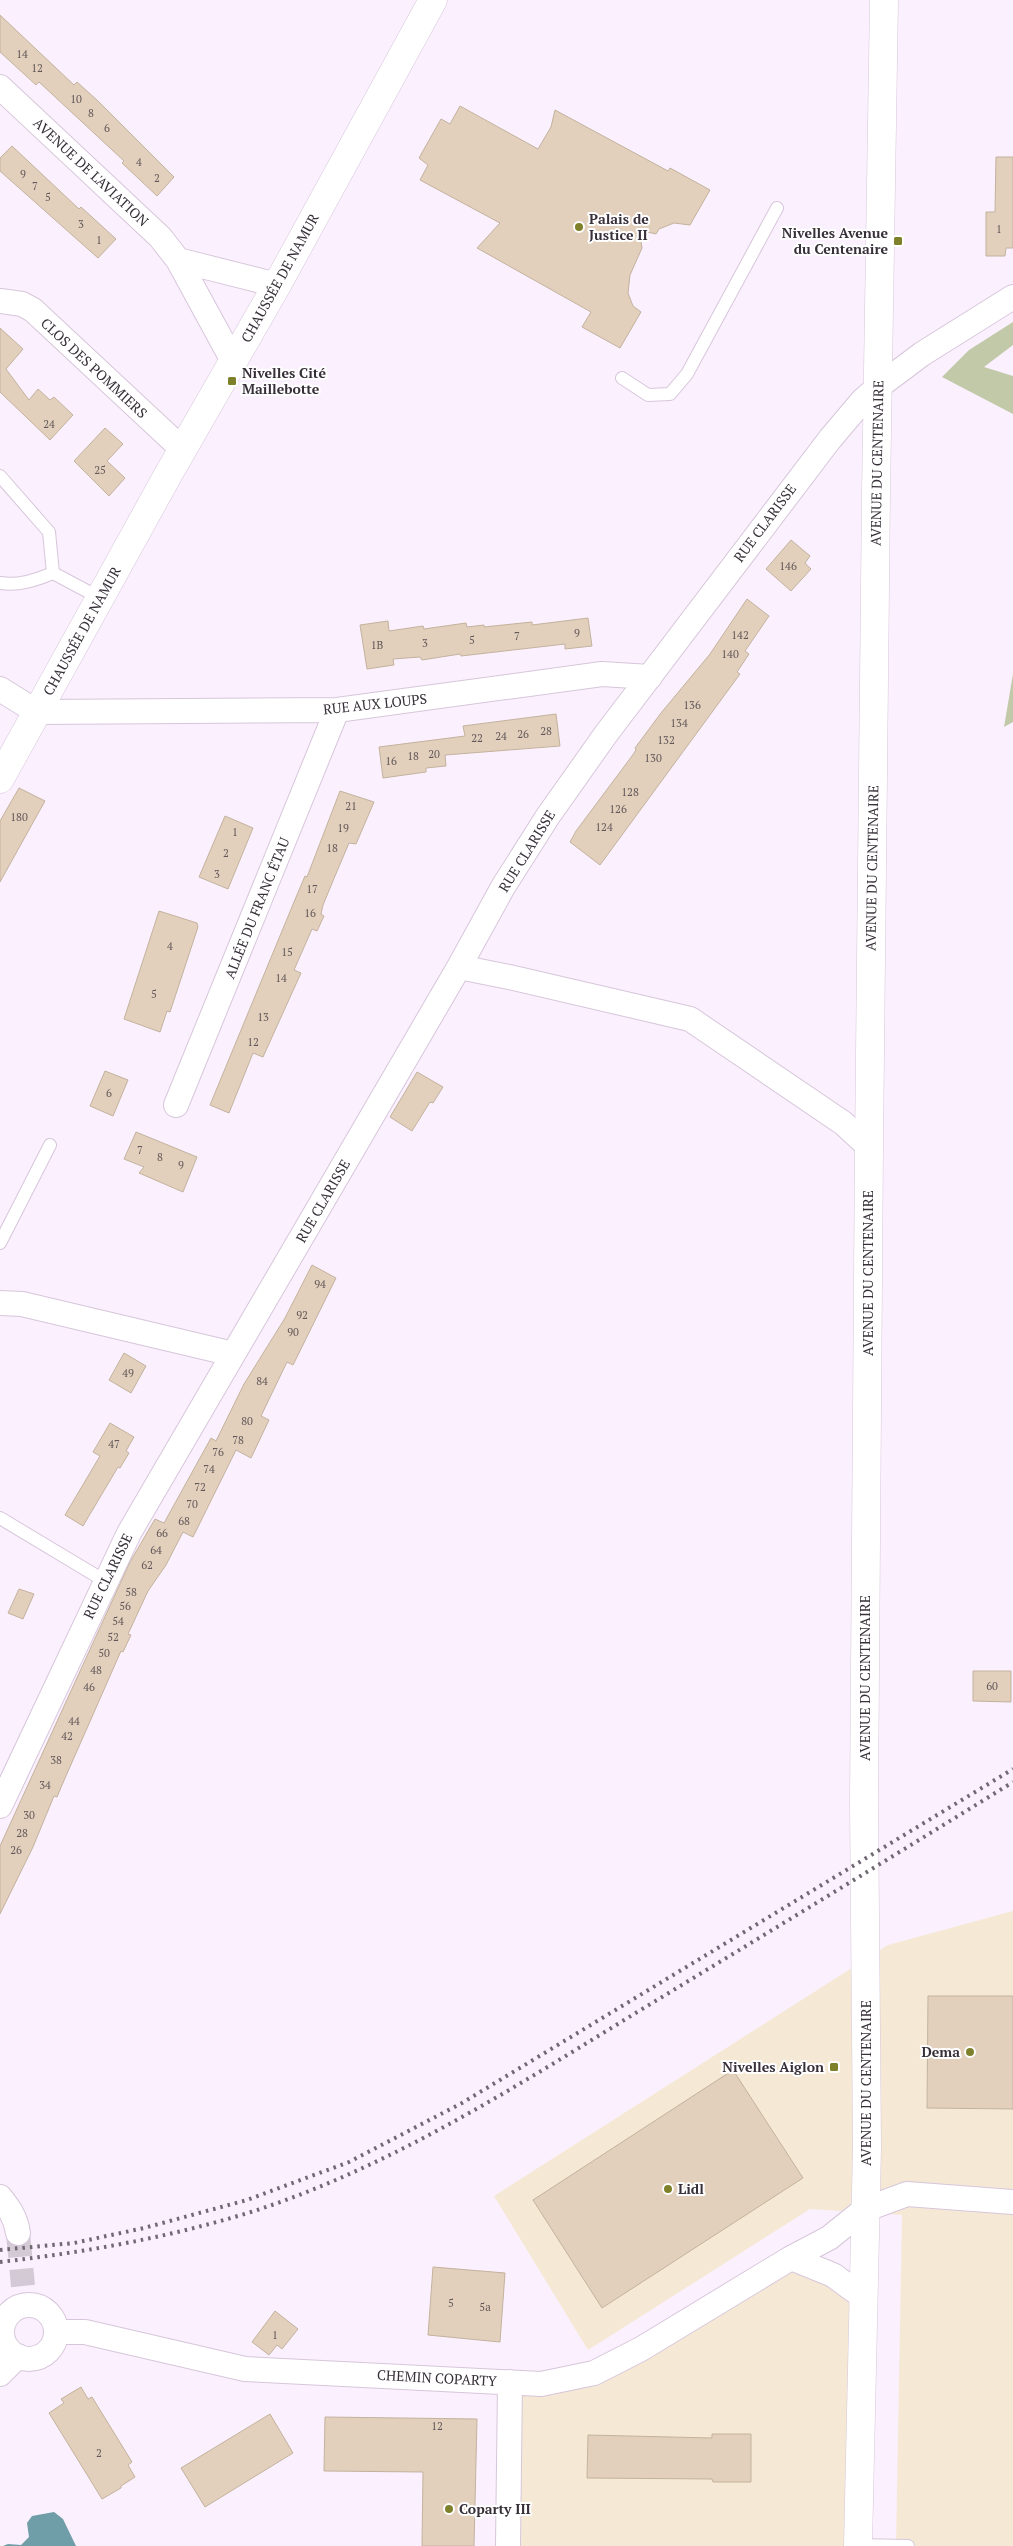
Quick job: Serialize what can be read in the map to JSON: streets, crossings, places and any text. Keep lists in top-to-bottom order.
{
  "streets": {
    "main road": ["CHAUSSÉE DE NAMUR", "AVENUE DU CENTENAIRE"],
    "street": [
      "AVENUE DE L'AVIATION",
      "CLOS DES POMMIERS",
      "RUE CLARISSE",
      "RUE AUX LOUPS",
      "ALLÉE DU FRANC ÉTAU",
      "CHEMIN COPARTY"
    ]
  },
  "crossings": [
    ["AVENUE DE L'AVIATION", "CHAUSSÉE DE NAMUR"],
    ["CHAUSSÉE DE NAMUR", "CLOS DES POMMIERS"],
    ["CHAUSSÉE DE NAMUR", "RUE AUX LOUPS"],
    ["AVENUE DU CENTENAIRE", "RUE CLARISSE"],
    ["AVENUE DU CENTENAIRE", "CHEMIN COPARTY"],
    ["RUE CLARISSE", "RUE AUX LOUPS"],
    ["RUE AUX LOUPS", "ALLÉE DU FRANC ÉTAU"]
  ],
  "places": {
    "other": [
      "Palais de Justice II",
      "Dema",
      "Lidl",
      "Coparty III"
    ],
    "transit": ["Nivelles Avenue du Centenaire", "Nivelles Cité Maillebotte", "Nivelles Aiglon"]
  },
  "house_numbers": [
    "14",
    "12",
    "10",
    "8",
    "6",
    "4",
    "9",
    "2",
    "7",
    "5",
    "3",
    "1",
    "1",
    "24",
    "25",
    "146",
    "9",
    "142",
    "7",
    "5",
    "3",
    "1B",
    "140",
    "136",
    "134",
    "28",
    "26",
    "24",
    "22",
    "132",
    "20",
    "18",
    "130",
    "16",
    "128",
    "21",
    "126",
    "180",
    "124",
    "19",
    "1",
    "18",
    "2",
    "3",
    "17",
    "16",
    "4",
    "15",
    "14",
    "5",
    "13",
    "12",
    "6",
    "7",
    "8",
    "9",
    "94",
    "92",
    "90",
    "49",
    "84",
    "80",
    "78",
    "47",
    "76",
    "74",
    "72",
    "70",
    "68",
    "66",
    "64",
    "62",
    "58",
    "56",
    "54",
    "52",
    "50",
    "48",
    "60",
    "46",
    "44",
    "42",
    "38",
    "34",
    "30",
    "28",
    "26",
    "5",
    "5a",
    "1",
    "12",
    "2"
  ]
}
